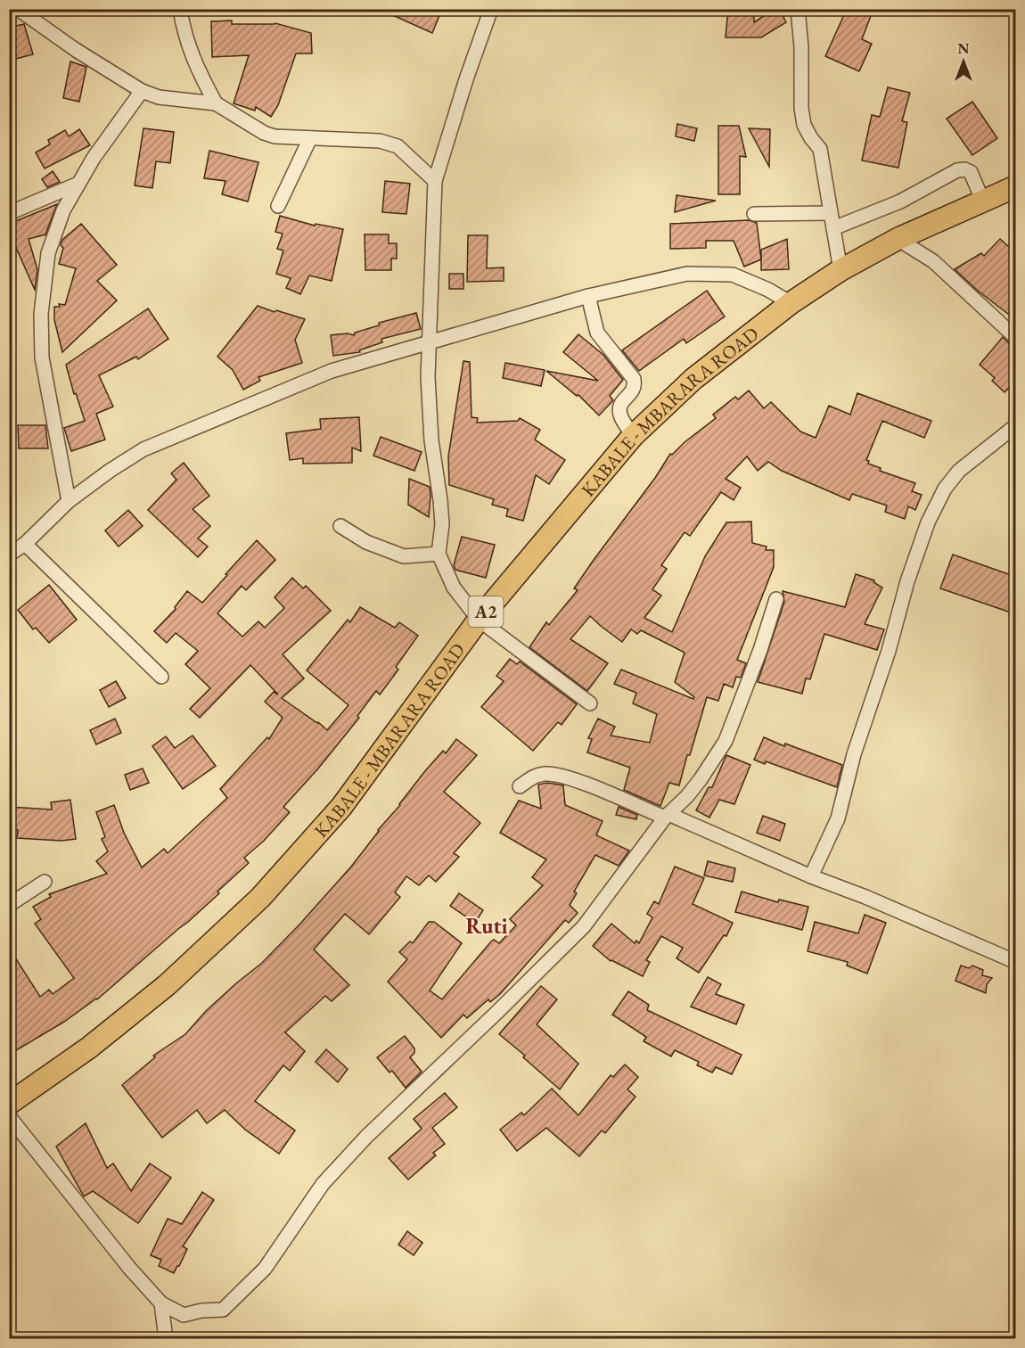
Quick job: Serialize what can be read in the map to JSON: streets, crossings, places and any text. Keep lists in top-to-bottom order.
{
  "streets": {
    "main road": ["KABALE - MBARARA ROAD", "A2"]
  },
  "districts": ["Ruti"],
  "north": "top"
}
